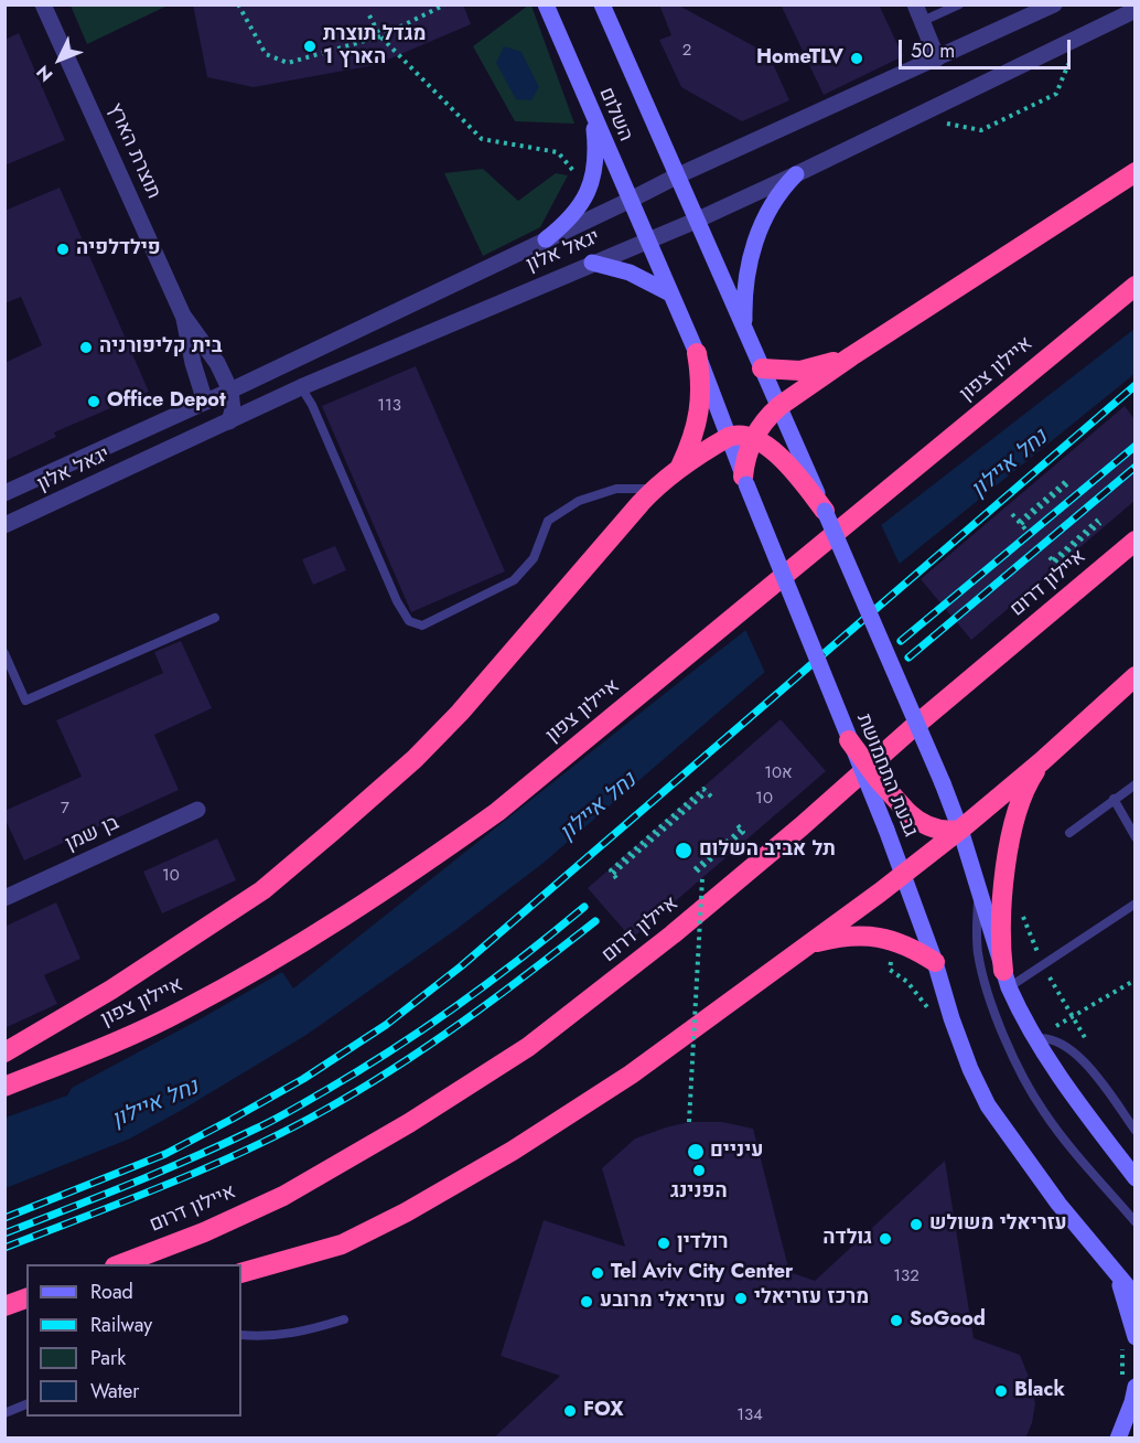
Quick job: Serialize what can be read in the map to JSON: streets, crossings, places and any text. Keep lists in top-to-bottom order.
{
  "streets": {
    "highway": ["איילון צפון", "איילון דרום"],
    "main road": ["השלום", "גבעת התחמושת"],
    "street": ["תוצרת הארץ", "יגאל אלון", "בן שמן"]
  },
  "crossings": [
    ["השלום", "יגאל אלון"],
    ["השלום", "גבעת התחמושת"],
    ["תוצרת הארץ", "יגאל אלון"],
    ["יגאל אלון", "גבעת התחמושת"]
  ],
  "water": ["נחל איילון"],
  "places": [
    "מגדל תוצרת הארץ 1",
    "HomeTLV",
    "פילדלפיה",
    "בית קליפורניה",
    "Office Depot",
    "תל אביב השלום",
    "עיניים",
    "הפנינג",
    "עזריאלי משולש",
    "גולדה",
    "רולדין",
    "Tel Aviv City Center",
    "מרכז עזריאלי",
    "עזריאלי מרובע",
    "SoGood",
    "Black",
    "FOX"
  ],
  "house_numbers": [
    "2",
    "113",
    "10א",
    "10",
    "7",
    "10",
    "132",
    "134"
  ],
  "legend": [
    "Road",
    "Railway",
    "Park",
    "Water"
  ],
  "scale_bar": "50 m",
  "north": "bottom left"
}
